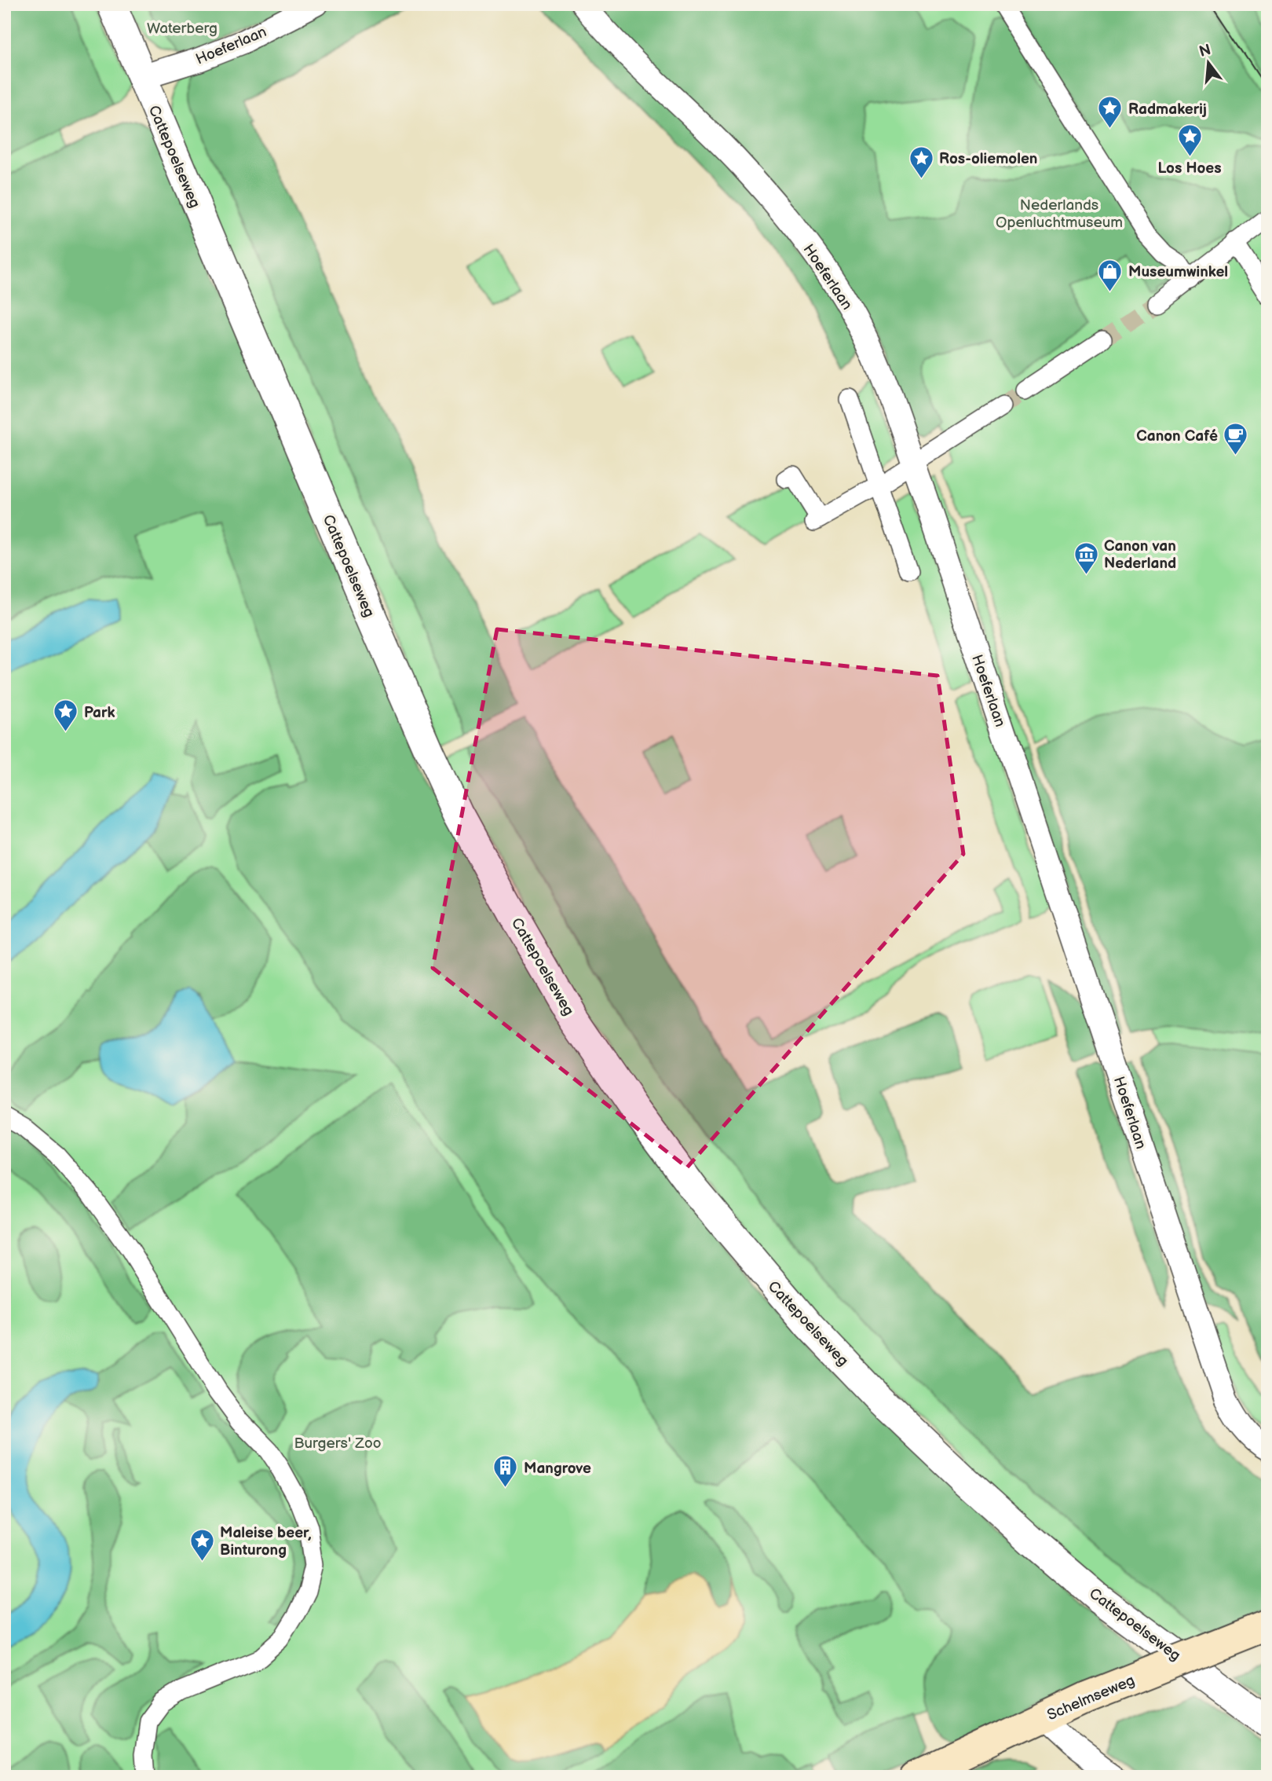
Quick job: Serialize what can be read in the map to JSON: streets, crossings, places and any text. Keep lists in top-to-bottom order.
{
  "streets": {
    "main road": ["Schelmseweg"],
    "street": ["Hoeferlaan", "Cattepoelseweg"]
  },
  "crossings": [
    ["Hoeferlaan", "Cattepoelseweg"]
  ],
  "parks": ["Waterberg", "Nederlands Openluchtmuseum", "Burgers' Zoo"],
  "places": {
    "place": [
      "Radmakerij",
      "Los Hoes",
      "Ros-oliemolen",
      "Park",
      "Maleise beer, Binturong"
    ],
    "shop": ["Museumwinkel"],
    "cafe": ["Canon Café"],
    "museum": ["Canon van Nederland"],
    "building": ["Mangrove"]
  },
  "north": "top"
}
